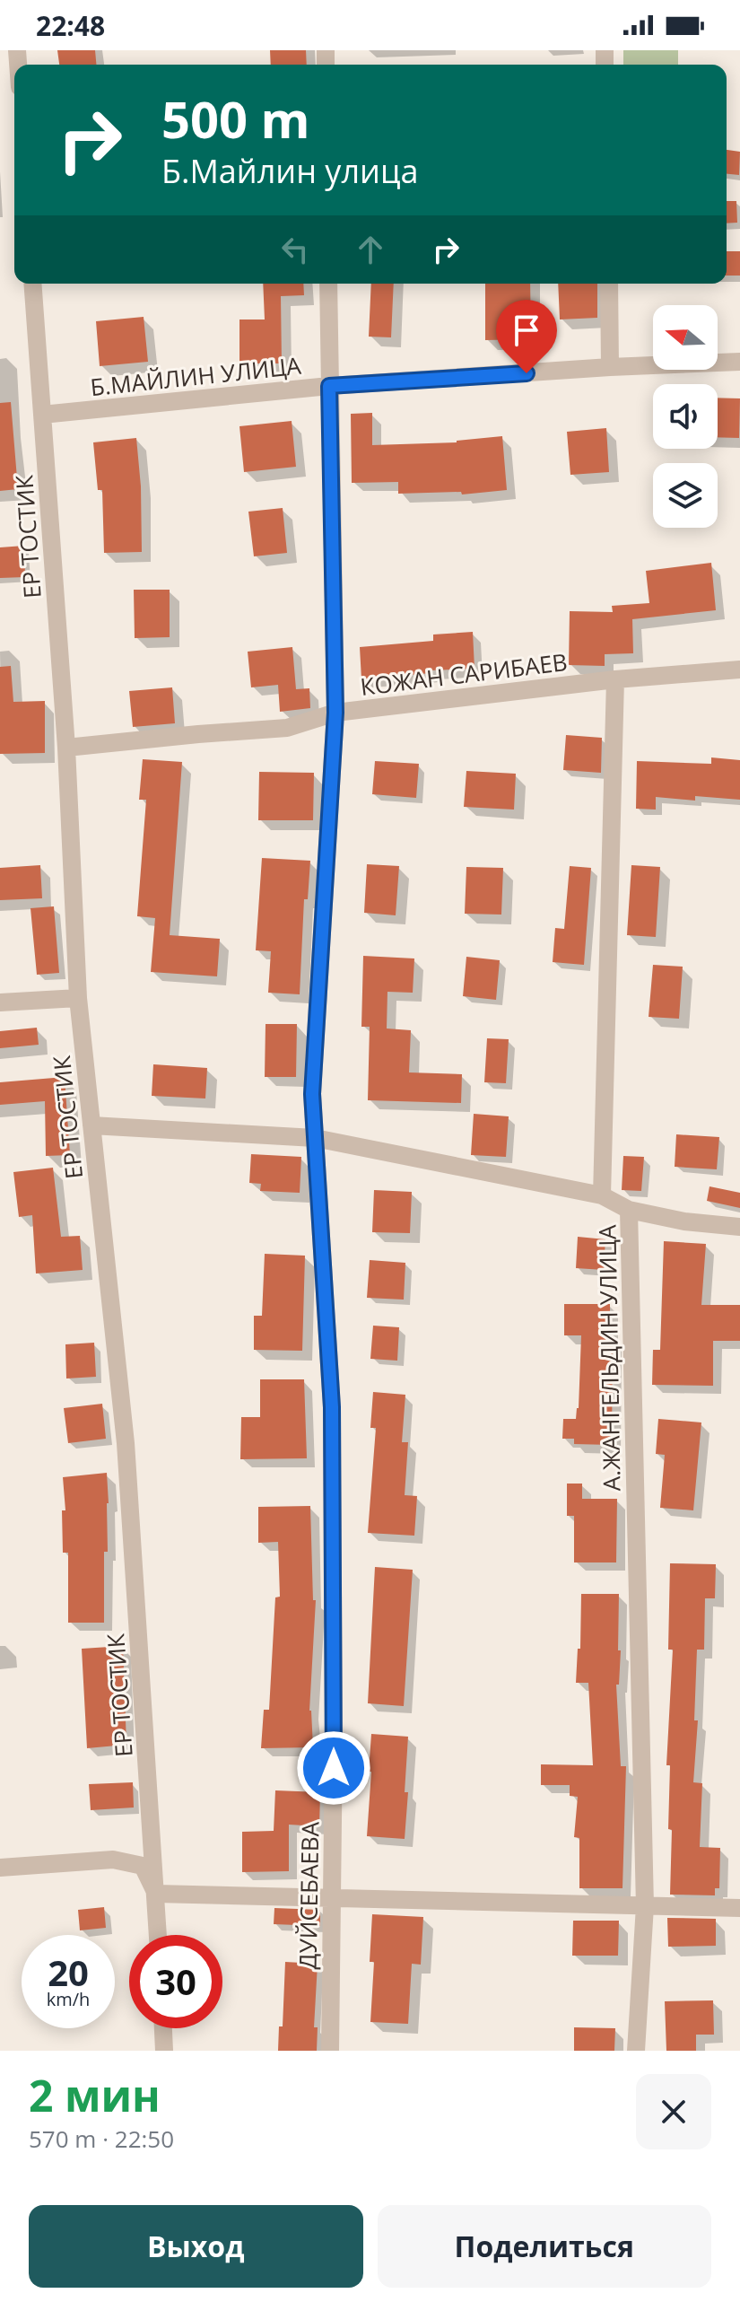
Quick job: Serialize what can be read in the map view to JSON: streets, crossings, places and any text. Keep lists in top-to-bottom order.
{
  "streets": {
    "street": [
      "Б.МАЙЛИН УЛИЦА",
      "ЕР ТОСТИК",
      "КОЖАН САРИБАЕВ",
      "А.ЖАНГЕЛЬДИН УЛИЦА",
      "ДУЙСЕБАЕВА"
    ]
  },
  "crossings": [
    ["Б.МАЙЛИН УЛИЦА", "ЕР ТОСТИК"],
    ["Б.МАЙЛИН УЛИЦА", "ДУЙСЕБАЕВА"],
    ["ЕР ТОСТИК", "КОЖАН САРИБАЕВ"],
    ["КОЖАН САРИБАЕВ", "А.ЖАНГЕЛЬДИН УЛИЦА"],
    ["КОЖАН САРИБАЕВ", "ДУЙСЕБАЕВА"]
  ],
  "north": "left",
  "page": {
    "status": "22:48",
    "turn": ["500 m", "Б.Майлин улица"],
    "speed": "20 km/h",
    "limit": "30",
    "heading": ["2 мин", "570 m · 22:50"],
    "buttons": ["Выход", "Поделиться"]
  }
}
